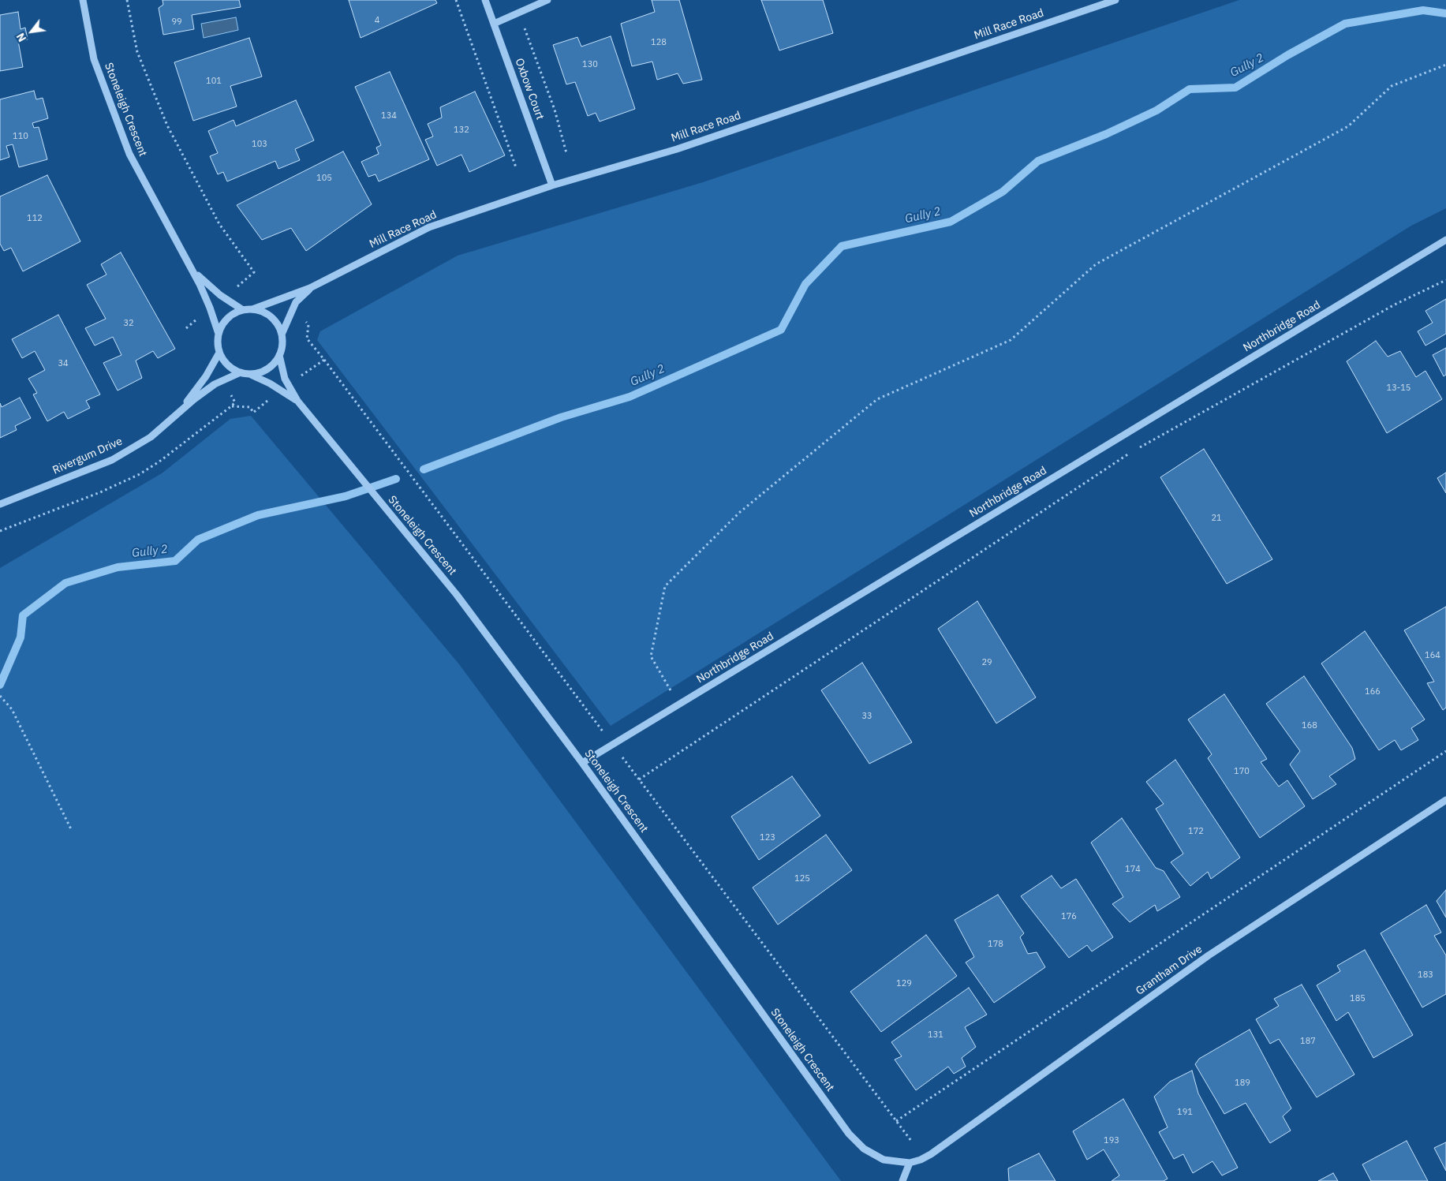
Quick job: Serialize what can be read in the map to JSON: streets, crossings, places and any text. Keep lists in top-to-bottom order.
{
  "streets": {
    "street": [
      "Mill Race Road",
      "Oxbow Court",
      "Stoneleigh Crescent",
      "Northbridge Road",
      "Rivergum Drive",
      "Grantham Drive"
    ]
  },
  "crossings": [
    ["Mill Race Road", "Oxbow Court"],
    ["Mill Race Road", "Stoneleigh Crescent"],
    ["Mill Race Road", "Rivergum Drive"],
    ["Stoneleigh Crescent", "Northbridge Road"],
    ["Stoneleigh Crescent", "Rivergum Drive"],
    ["Stoneleigh Crescent", "Grantham Drive"]
  ],
  "water": ["Gully 2"],
  "house_numbers": [
    "4",
    "99",
    "128",
    "130",
    "101",
    "134",
    "132",
    "110",
    "103",
    "105",
    "112",
    "32",
    "34",
    "13-15",
    "21",
    "164",
    "29",
    "166",
    "33",
    "168",
    "170",
    "172",
    "123",
    "174",
    "125",
    "176",
    "178",
    "183",
    "129",
    "185",
    "131",
    "187",
    "189",
    "191",
    "193"
  ],
  "north": "bottom left"
}
